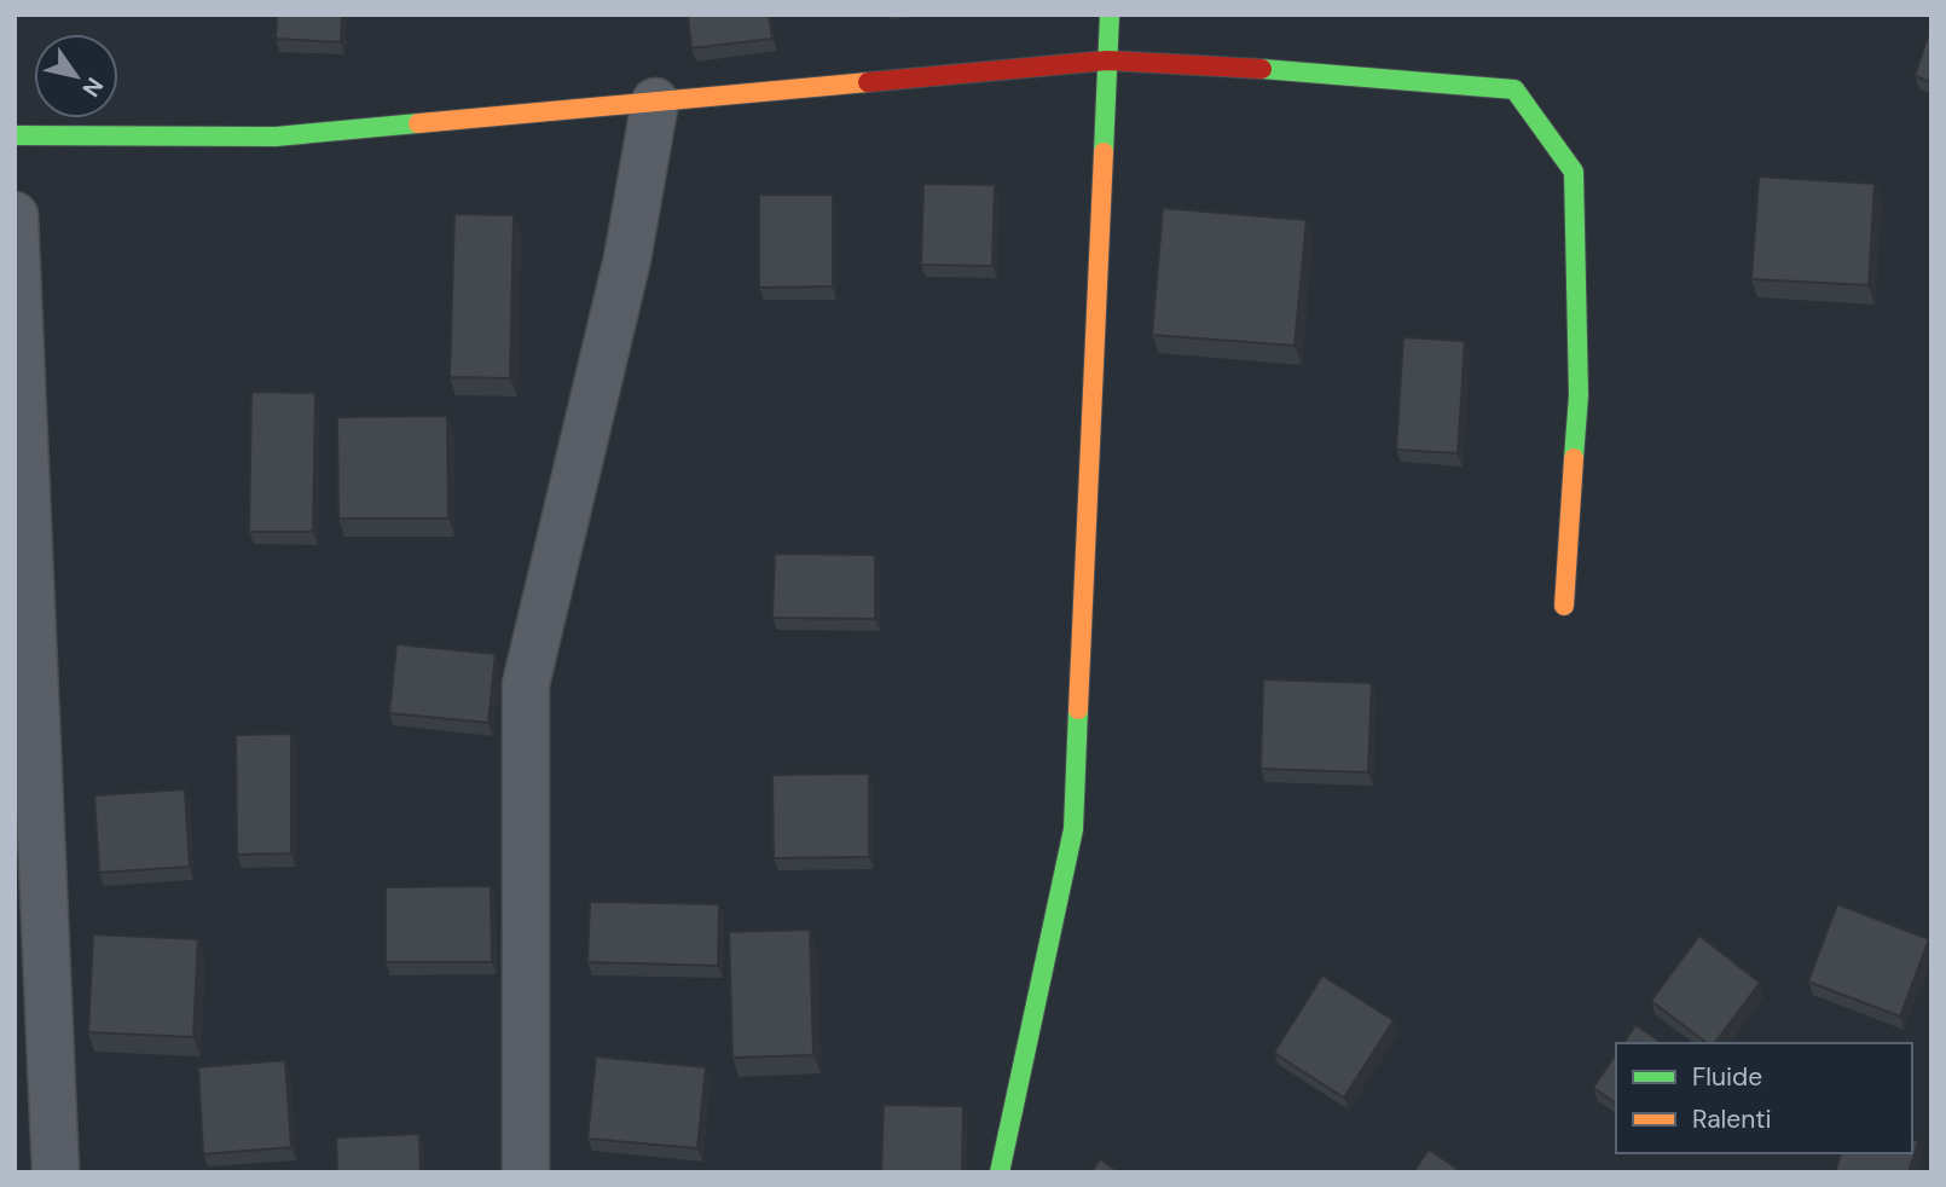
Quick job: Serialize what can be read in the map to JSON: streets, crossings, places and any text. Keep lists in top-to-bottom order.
{
  "legend": ["Fluide", "Ralenti"],
  "north": "bottom right"
}
